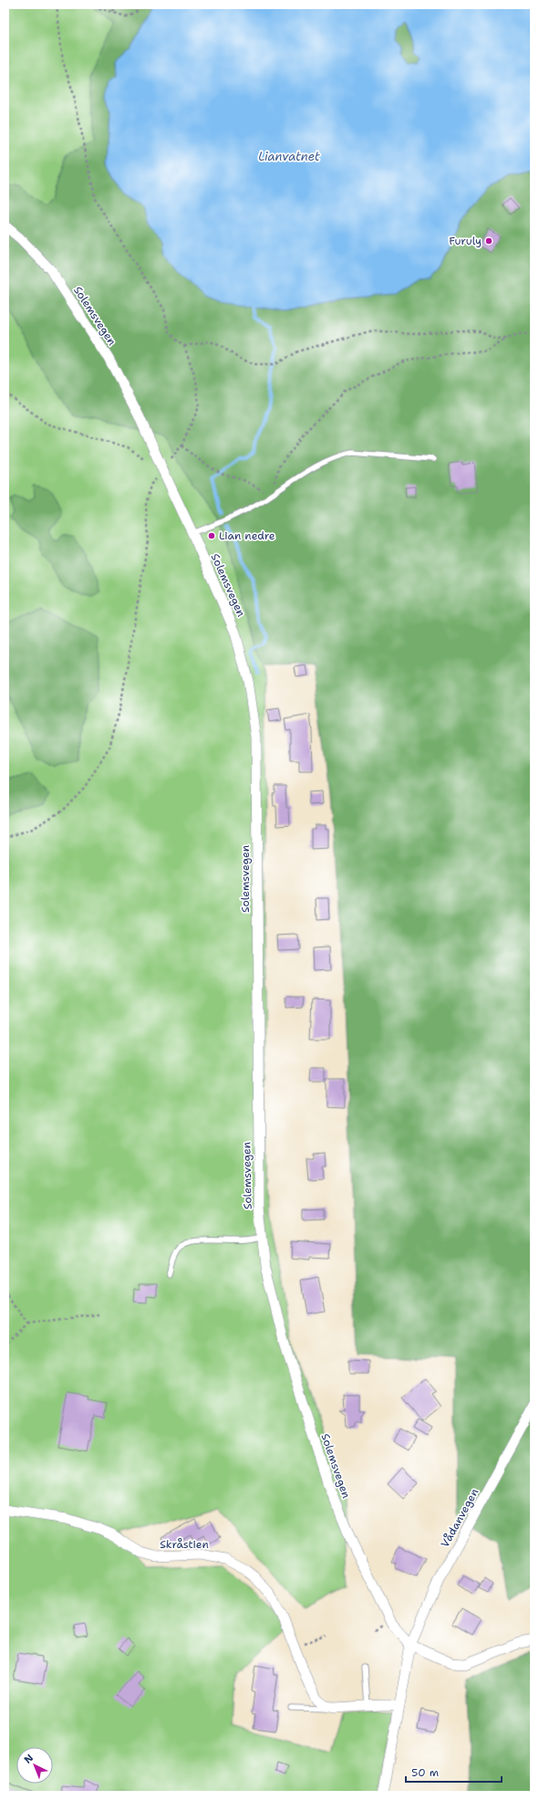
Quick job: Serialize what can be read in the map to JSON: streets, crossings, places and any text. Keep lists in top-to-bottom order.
{
  "streets": {
    "street": ["Solemsvegen", "Vådanvegen", "Skråstien"]
  },
  "crossings": [
    ["Solemsvegen", "Vådanvegen"]
  ],
  "water": ["Lianvatnet"],
  "places": ["Furuly", "Lian nedre"],
  "scale_bar": "50 m",
  "north": "top left"
}
